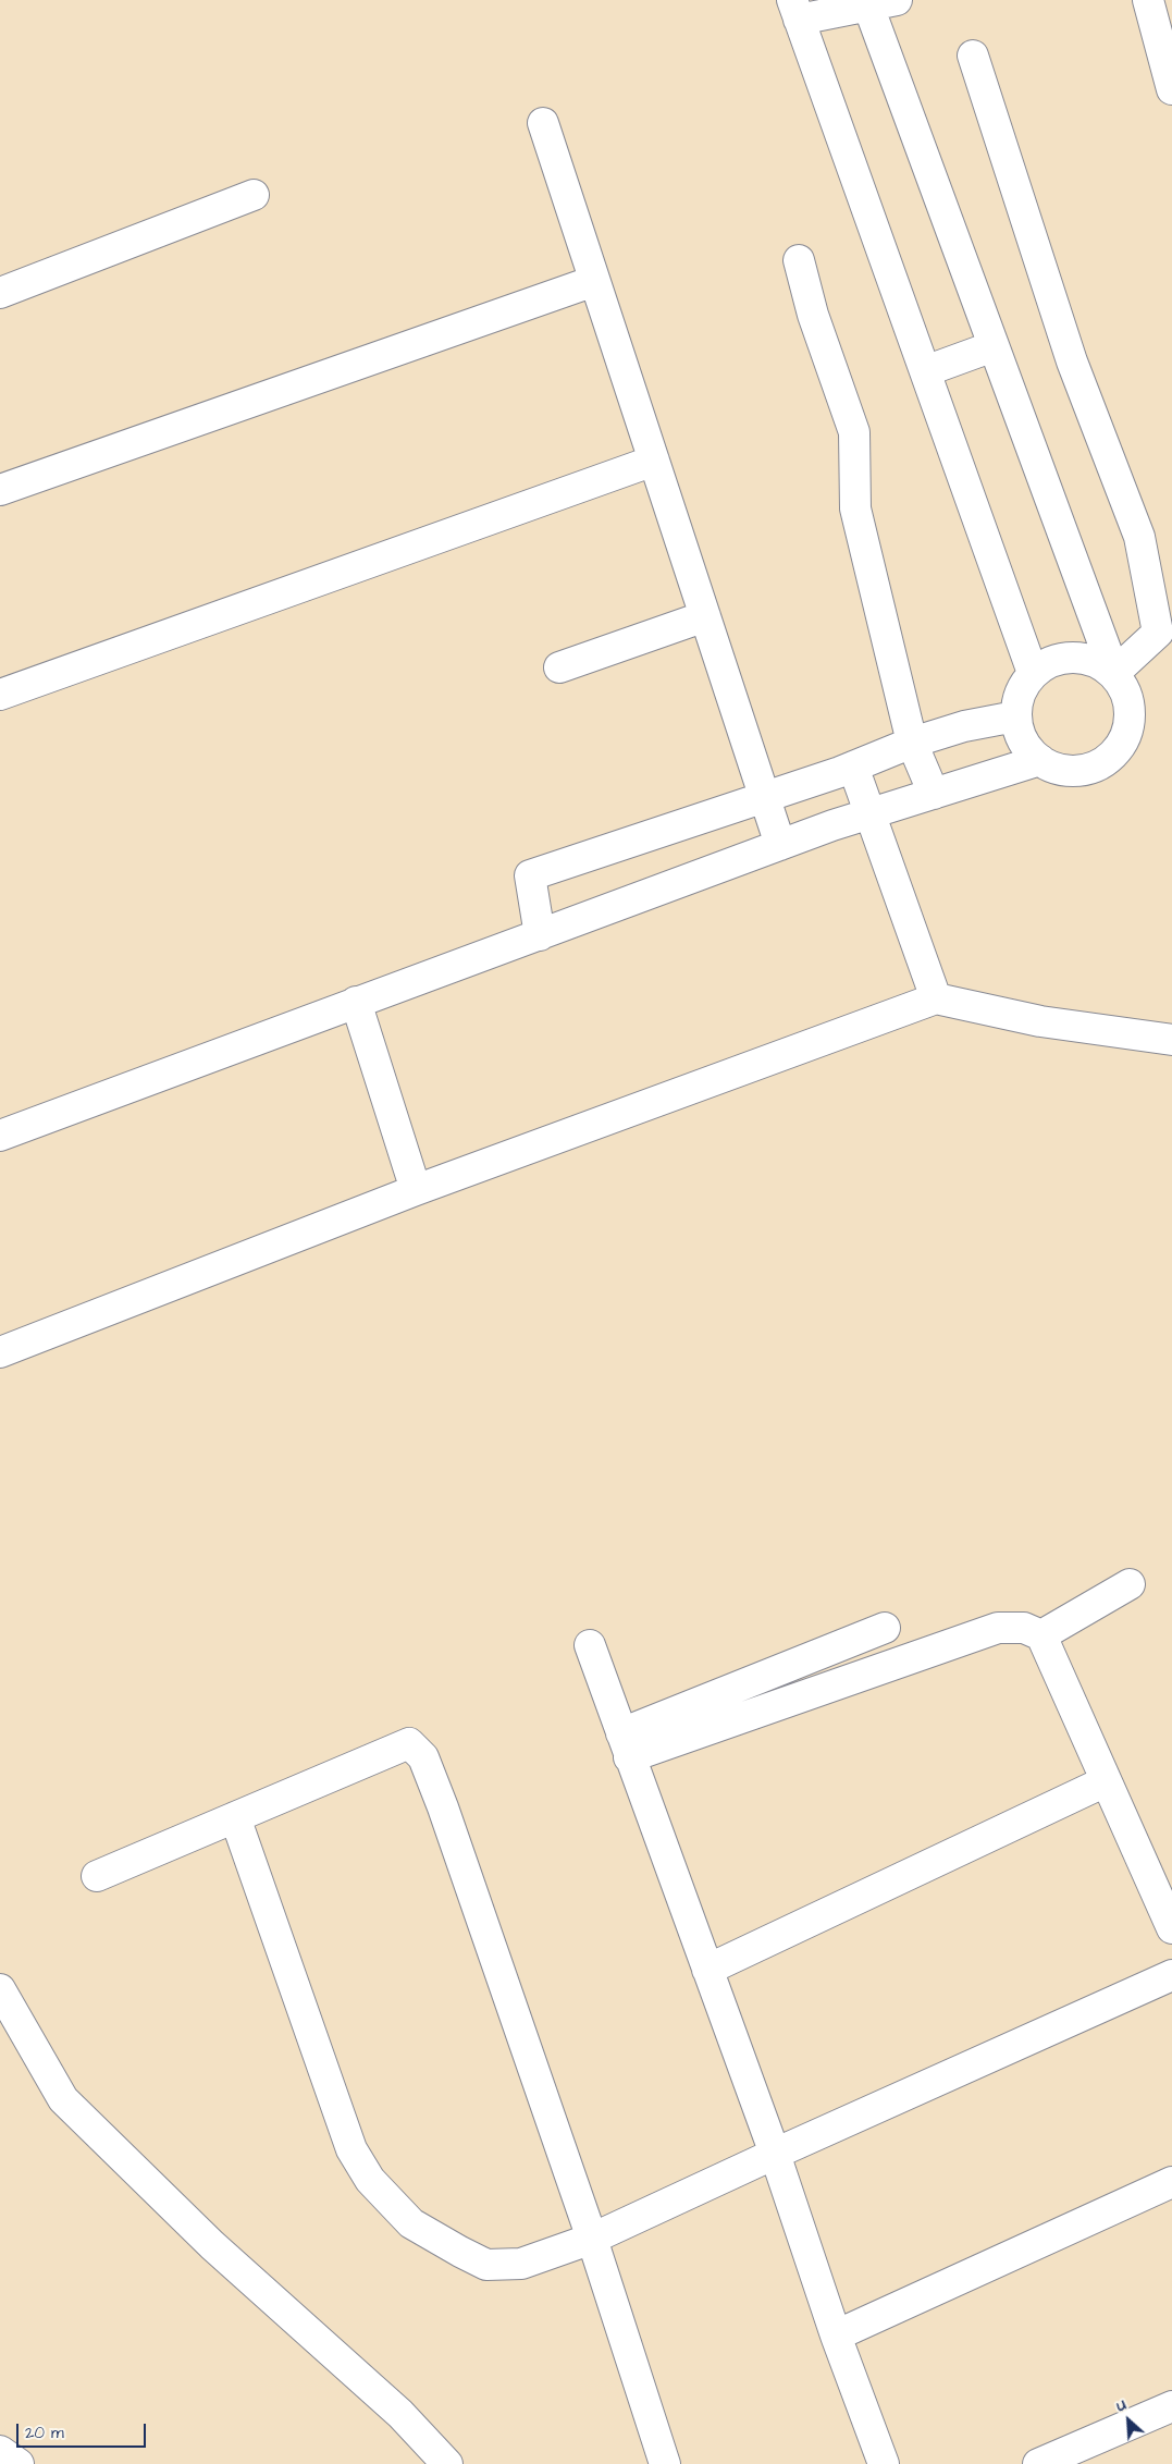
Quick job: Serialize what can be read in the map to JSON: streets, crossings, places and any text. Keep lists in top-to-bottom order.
{
  "scale_bar": "20 m",
  "north": "top left"
}
